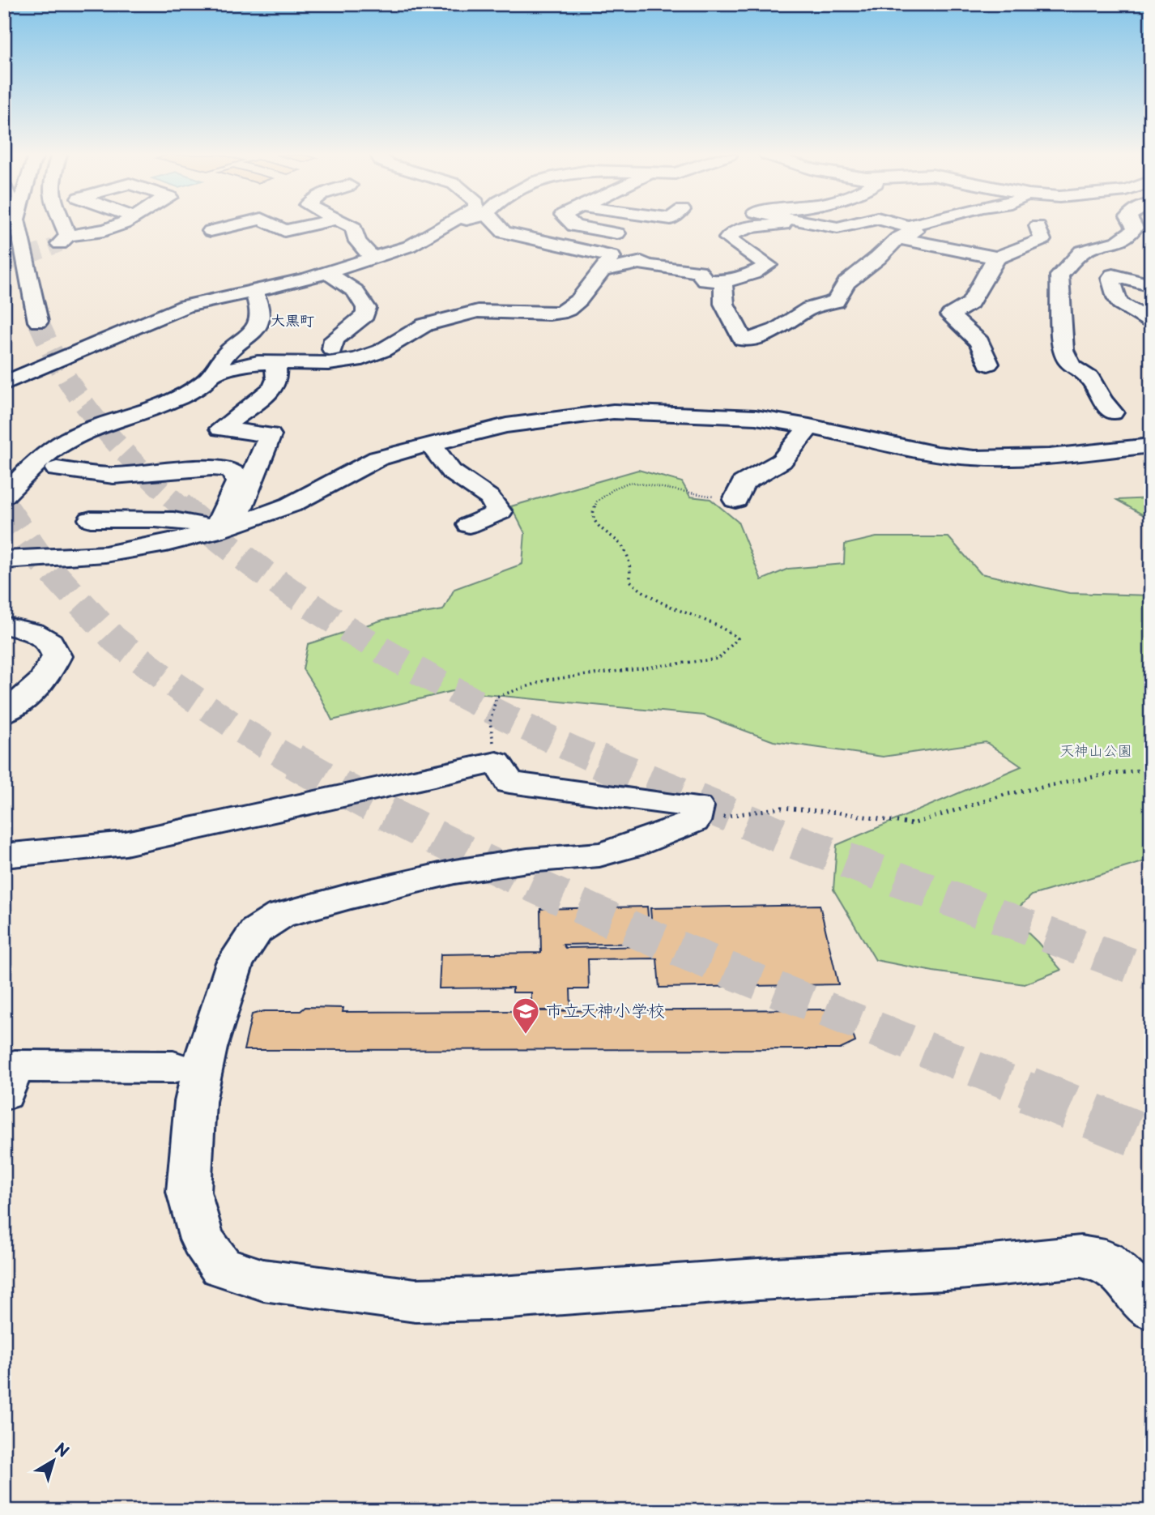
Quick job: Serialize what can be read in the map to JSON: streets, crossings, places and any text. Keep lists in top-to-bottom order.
{
  "districts": ["大黒町"],
  "parks": ["天神山公園"],
  "places": {
    "school or university": ["市立天神小学校"]
  },
  "north": "top right"
}
